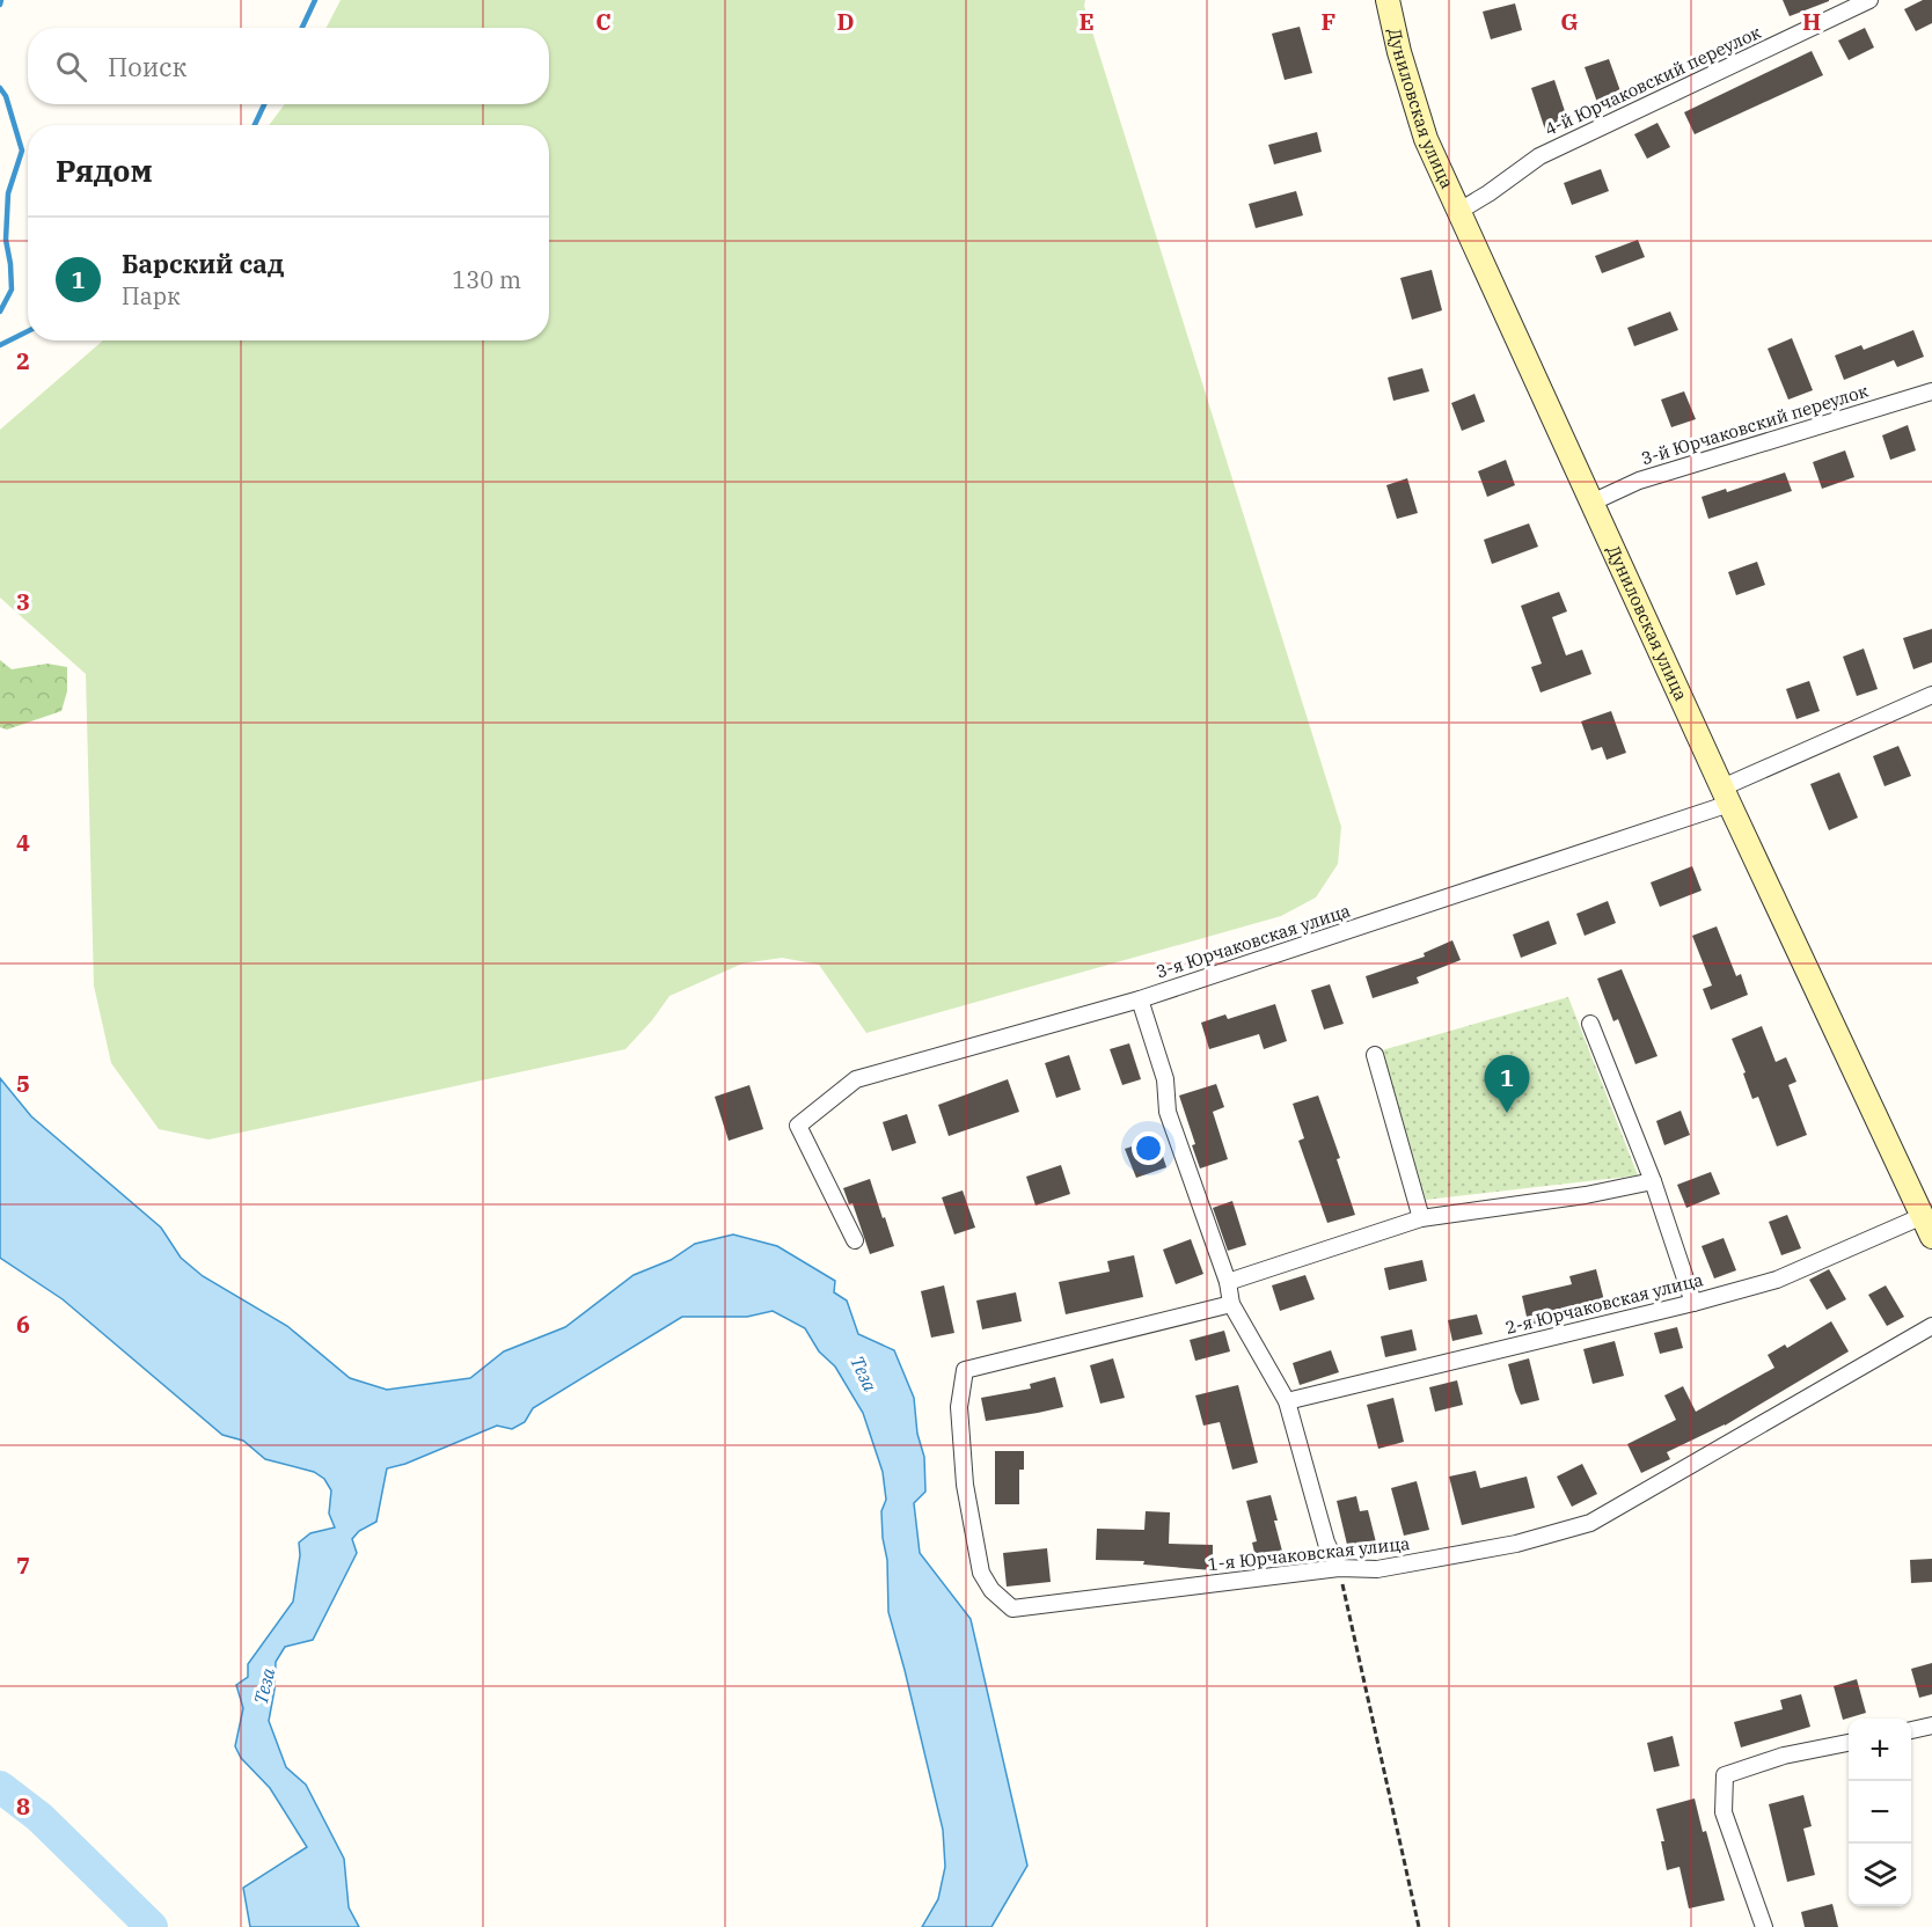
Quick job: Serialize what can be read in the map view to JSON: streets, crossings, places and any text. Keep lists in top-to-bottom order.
{
  "streets": {
    "main road": ["Дуниловская улица"],
    "street": [
      "4-й Юрчаковский переулок",
      "3-й Юрчаковский переулок",
      "3-я Юрчаковская улица",
      "2-я Юрчаковская улица",
      "1-я Юрчаковская улица"
    ]
  },
  "crossings": [
    ["4-й Юрчаковский переулок", "Дуниловская улица"],
    ["Дуниловская улица", "3-й Юрчаковский переулок"],
    ["Дуниловская улица", "3-я Юрчаковская улица"],
    ["Дуниловская улица", "2-я Юрчаковская улица"]
  ],
  "water": ["Теза"],
  "page": {
    "search": "Поиск",
    "heading": "Рядом",
    "list": [
      {
        "mark": "1",
        "name": "Барский сад",
        "note": "Парк",
        "value": "130 m"
      }
    ],
    "pins": "1",
    "map_buttons": ["+", "−"]
  },
  "grid": {
    "columns": [
      "C",
      "D",
      "E",
      "F",
      "G",
      "H"
    ],
    "rows": [
      "2",
      "3",
      "4",
      "5",
      "6",
      "7",
      "8"
    ]
  }
}
